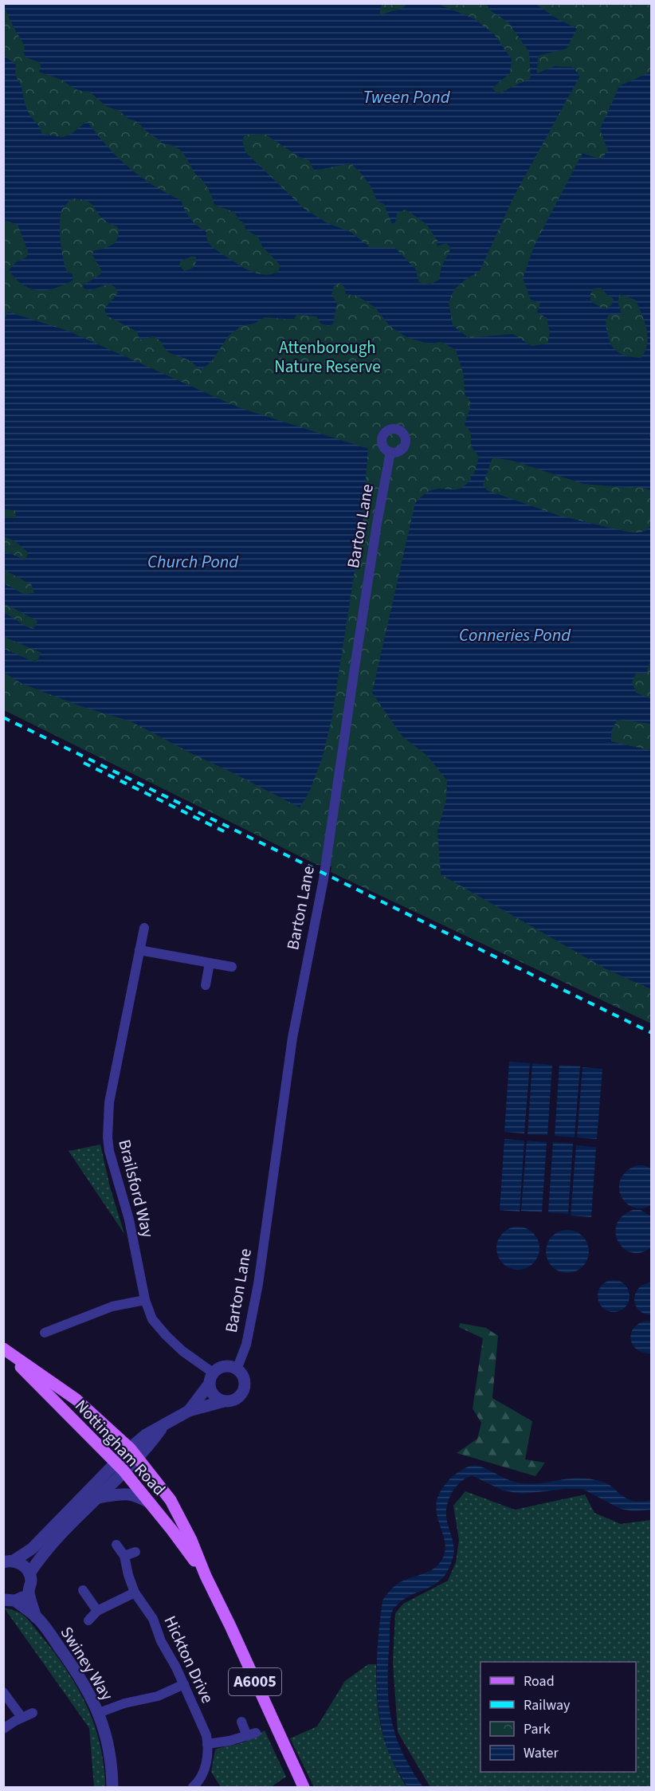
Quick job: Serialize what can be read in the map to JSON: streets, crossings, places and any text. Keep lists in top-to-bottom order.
{
  "streets": {
    "main road": ["Nottingham Road", "A6005"],
    "street": [
      "Barton Lane",
      "Brailsford Way",
      "Hickton Drive",
      "Swiney Way"
    ]
  },
  "crossings": [
    ["Barton Lane", "Brailsford Way"]
  ],
  "water": ["Tween Pond", "Church Pond", "Conneries Pond"],
  "parks": ["Attenborough Nature Reserve"],
  "legend": [
    "Road",
    "Railway",
    "Park",
    "Water"
  ]
}
